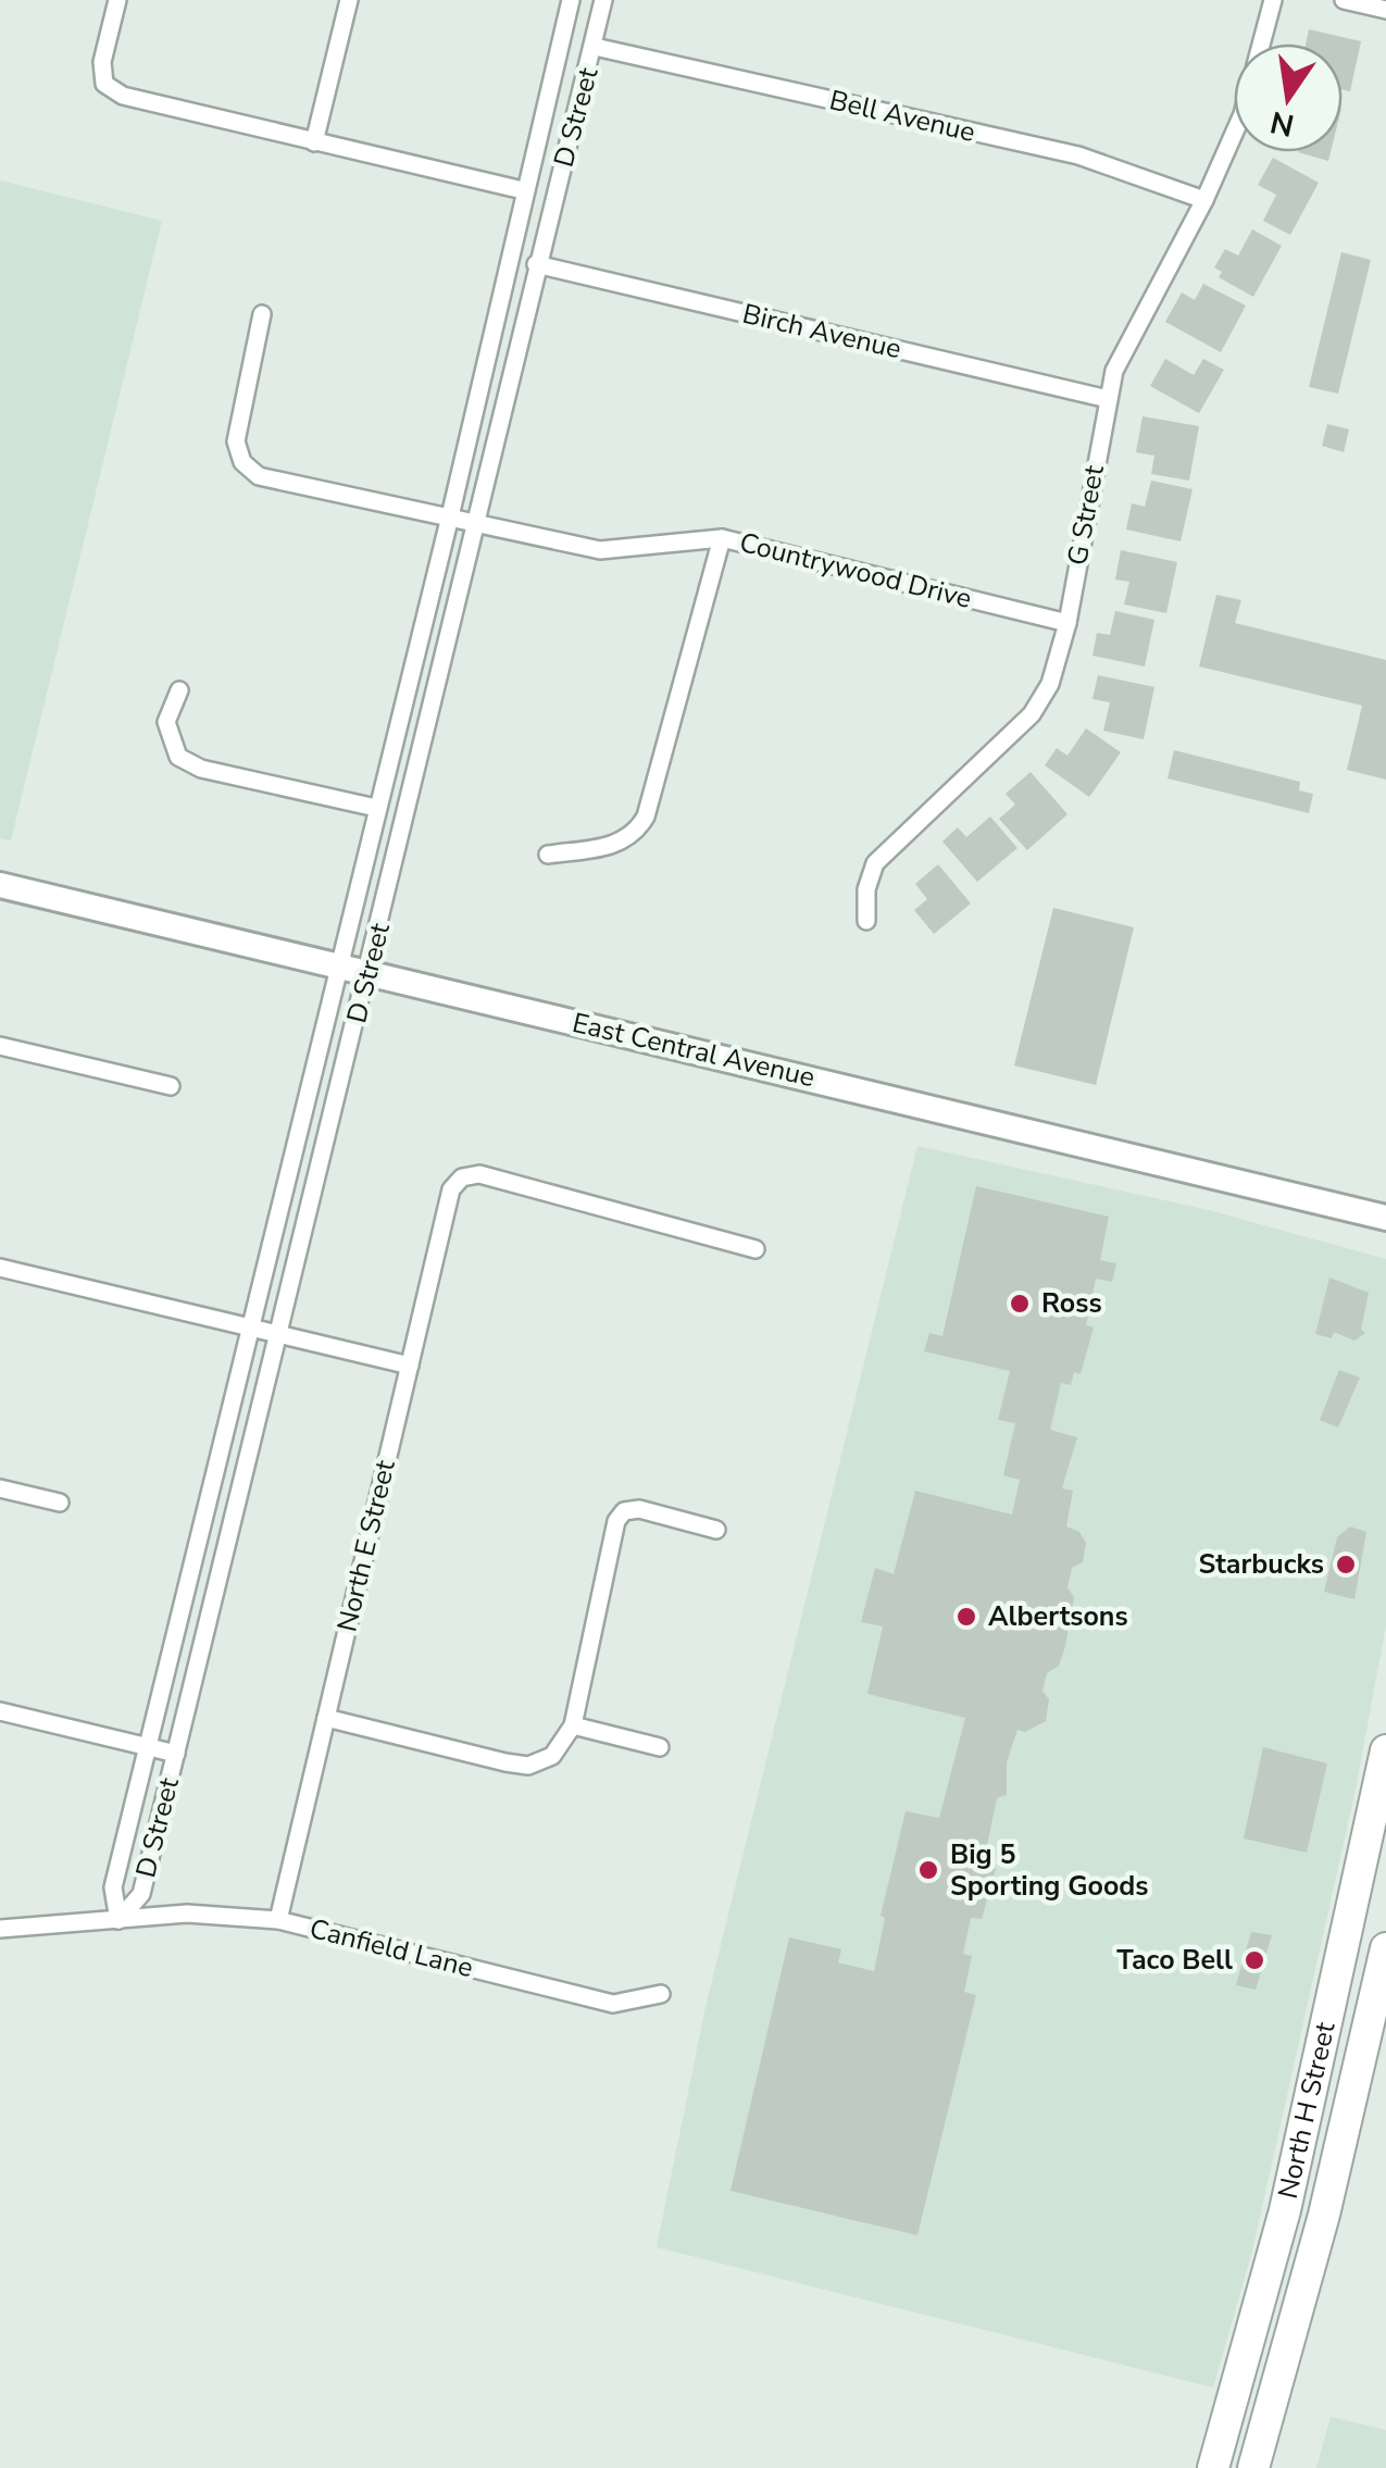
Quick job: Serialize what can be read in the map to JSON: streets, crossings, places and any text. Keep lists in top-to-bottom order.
{
  "streets": {
    "highway": ["North H Street"],
    "main road": ["East Central Avenue"],
    "street": [
      "Bell Avenue",
      "D Street",
      "Birch Avenue",
      "G Street",
      "Countrywood Drive",
      "North E Street",
      "Canfield Lane"
    ]
  },
  "crossings": [
    ["Bell Avenue", "D Street"],
    ["Bell Avenue", "G Street"],
    ["D Street", "Birch Avenue"],
    ["D Street", "Countrywood Drive"],
    ["D Street", "East Central Avenue"],
    ["D Street", "Canfield Lane"],
    ["Birch Avenue", "G Street"],
    ["G Street", "Countrywood Drive"],
    ["North E Street", "Canfield Lane"]
  ],
  "places": [
    "Ross",
    "Starbucks",
    "Albertsons",
    "Big 5 Sporting Goods",
    "Taco Bell"
  ],
  "north": "bottom"
}
